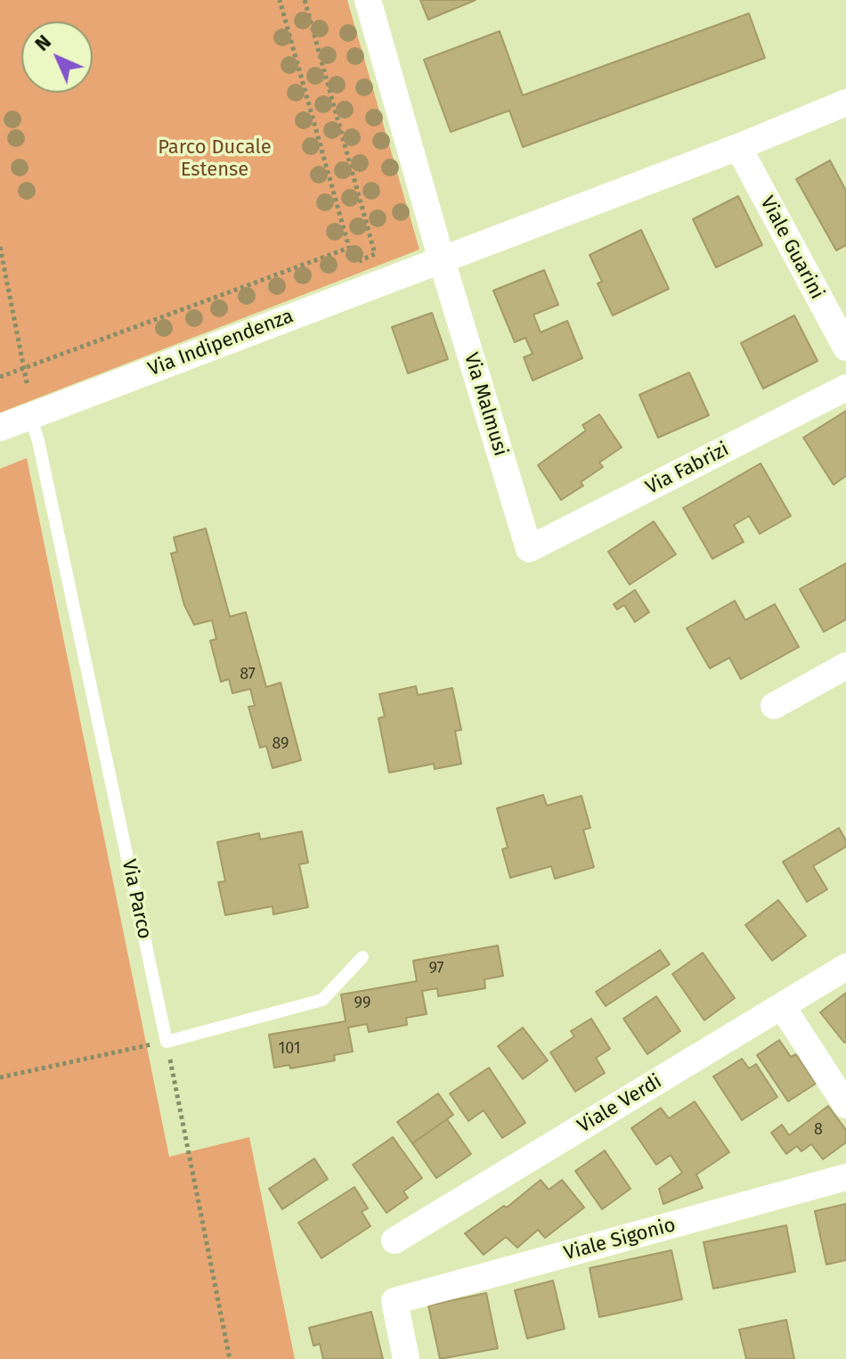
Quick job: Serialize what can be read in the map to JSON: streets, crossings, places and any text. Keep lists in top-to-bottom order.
{
  "streets": {
    "street": [
      "Viale Guarini",
      "Via Indipendenza",
      "Via Malmusi",
      "Via Fabrizi",
      "Viale Verdi",
      "Viale Sigonio"
    ],
    "lane": ["Via Parco"]
  },
  "crossings": [
    ["Viale Guarini", "Via Indipendenza"],
    ["Via Indipendenza", "Via Malmusi"],
    ["Via Indipendenza", "Via Parco"],
    ["Via Malmusi", "Via Fabrizi"]
  ],
  "parks": ["Parco Ducale Estense"],
  "house_numbers": [
    "87",
    "89",
    "97",
    "99",
    "101",
    "8"
  ],
  "north": "top left"
}
